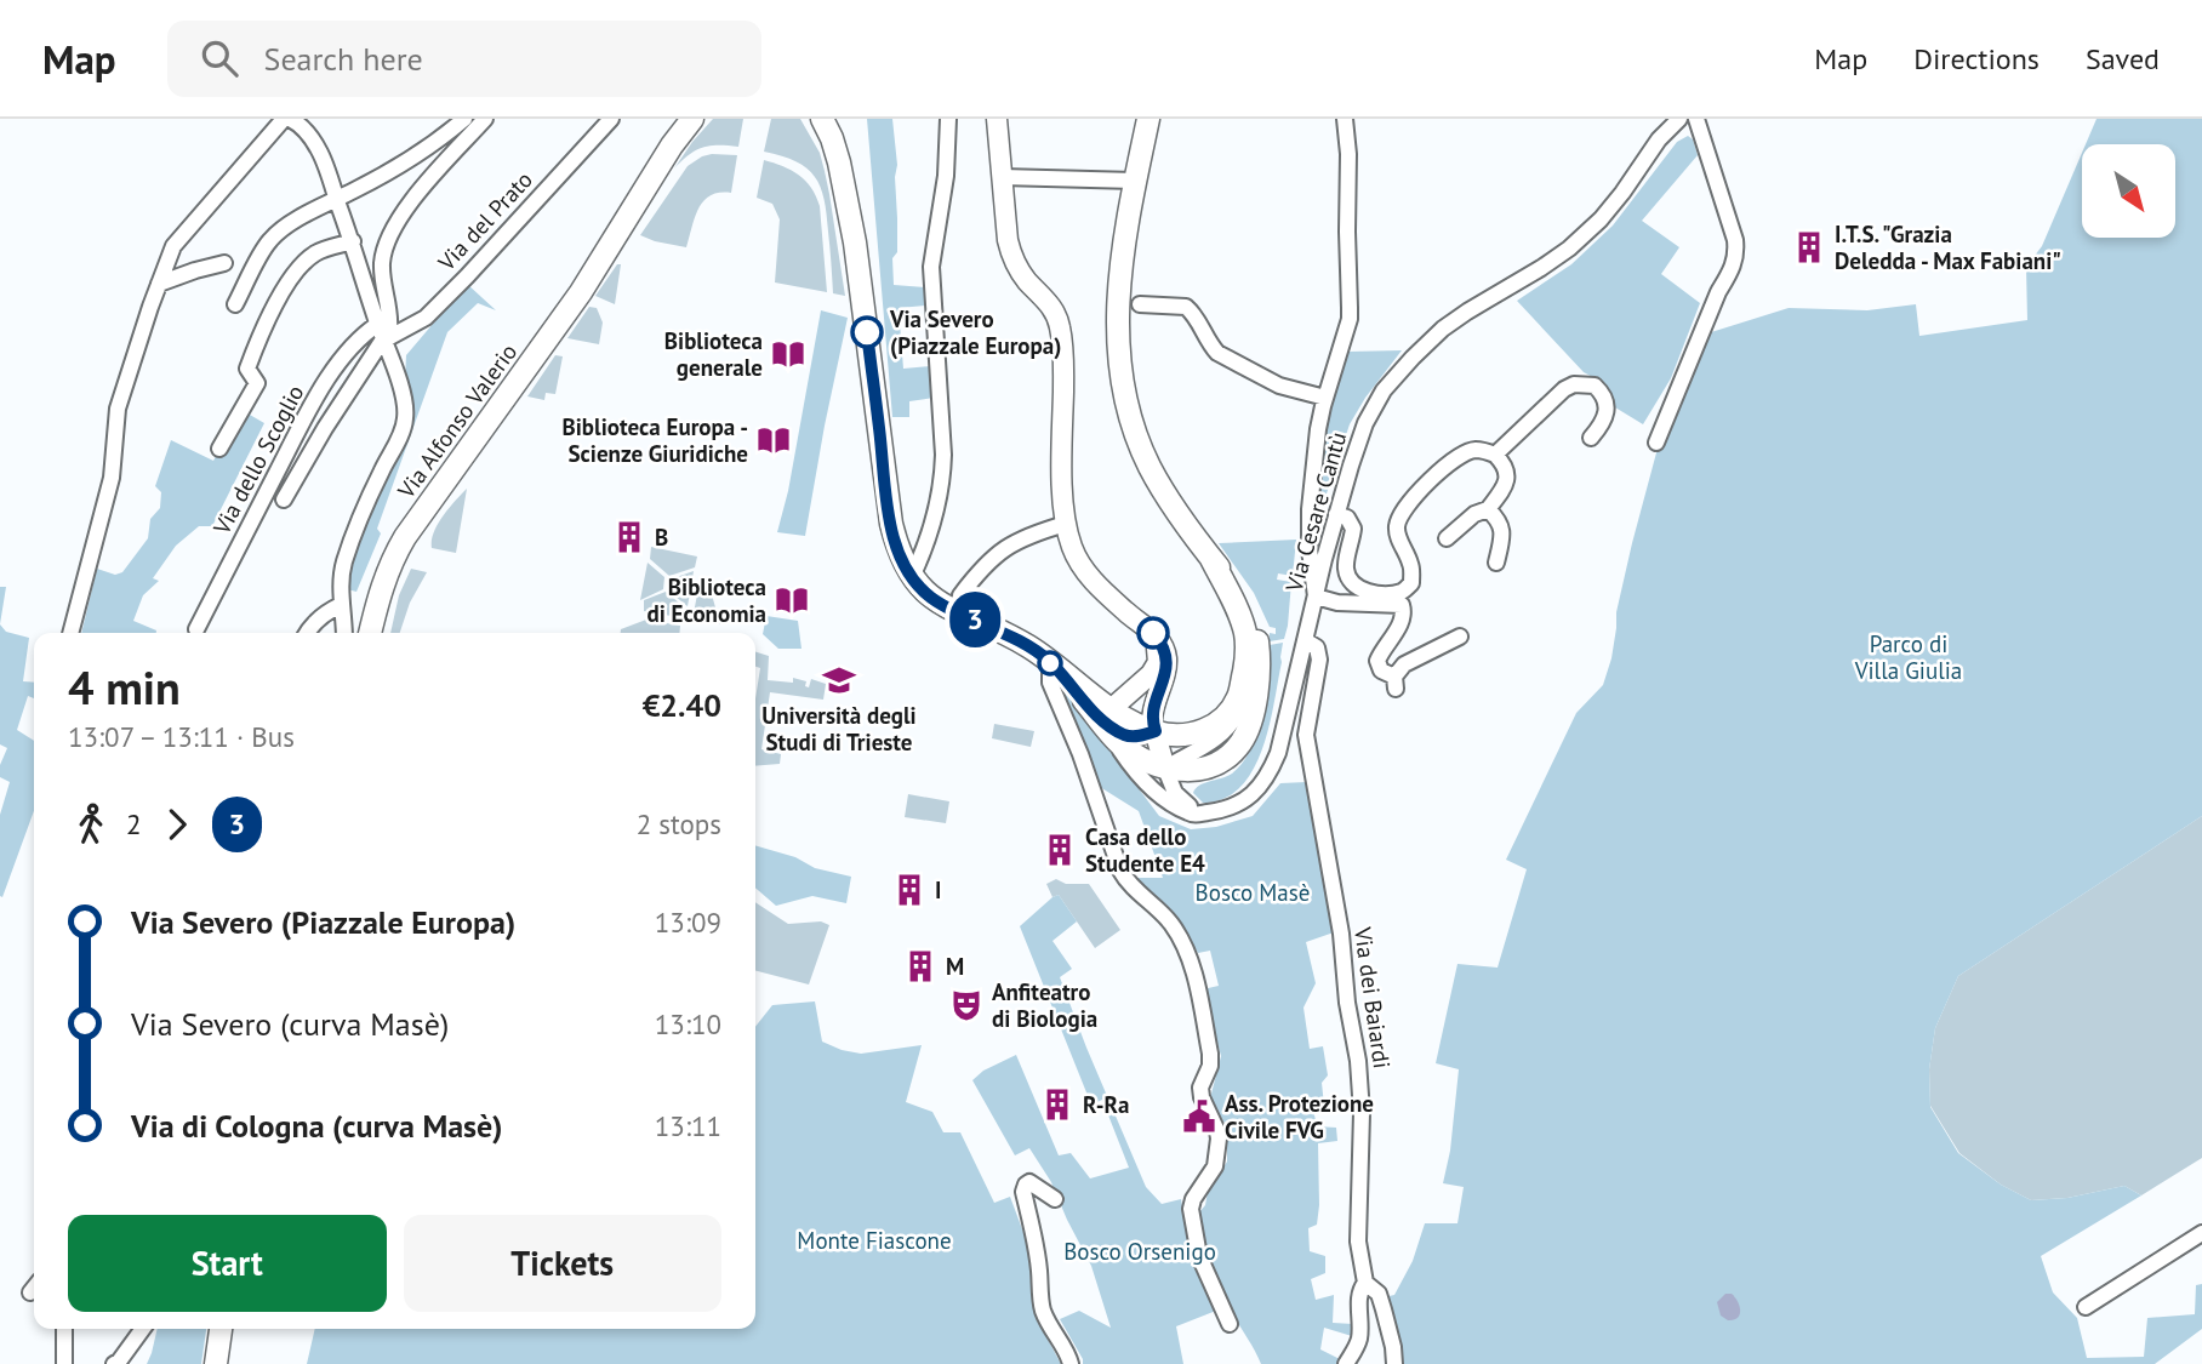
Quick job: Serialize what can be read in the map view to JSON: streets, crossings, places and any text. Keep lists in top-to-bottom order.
{
  "streets": {
    "main road": ["Via Alfonso Valerio"],
    "street": [
      "Via del Prato",
      "Via dello Scoglio",
      "Via Cesare Cantù",
      "Via dei Baiardi"
    ]
  },
  "crossings": [
    ["Via del Prato", "Via dello Scoglio"],
    ["Via Cesare Cantù", "Via dei Baiardi"]
  ],
  "parks": [
    "Parco di Villa Giulia",
    "Bosco Masè",
    "Monte Fiascone",
    "Bosco Orsenigo"
  ],
  "places": {
    "building": [
      "I.T.S. \"Grazia Deledda - Max Fabiani\"",
      "B",
      "Casa dello Studente E4",
      "I",
      "M",
      "R-Ra"
    ],
    "other": ["Via Severo (Piazzale Europa)"],
    "library": ["Biblioteca generale", "Biblioteca Europa - Scienze Giuridiche", "Biblioteca di Economia"],
    "school or university": ["Università degli Studi di Trieste"],
    "theatre": ["Anfiteatro di Biologia"],
    "public building": ["Ass. Protezione Civile FVG"]
  },
  "lines": ["bus line 3"],
  "north": "bottom right",
  "page": {
    "header": "Map",
    "search": "Search here",
    "nav": ["Map", "Directions", "Saved"],
    "on_map": "3",
    "heading": ["4 min", "13:07 – 13:11 · Bus", "€2.40"],
    "legs": ["2", "3", "2 stops"],
    "list": [
      {
        "name": "Via Severo (Piazzale Europa)",
        "value": "13:09"
      },
      {
        "name": "Via Severo (curva Masè)",
        "value": "13:10"
      },
      {
        "name": "Via di Cologna (curva Masè)",
        "value": "13:11"
      }
    ],
    "buttons": ["Start", "Tickets"]
  }
}
